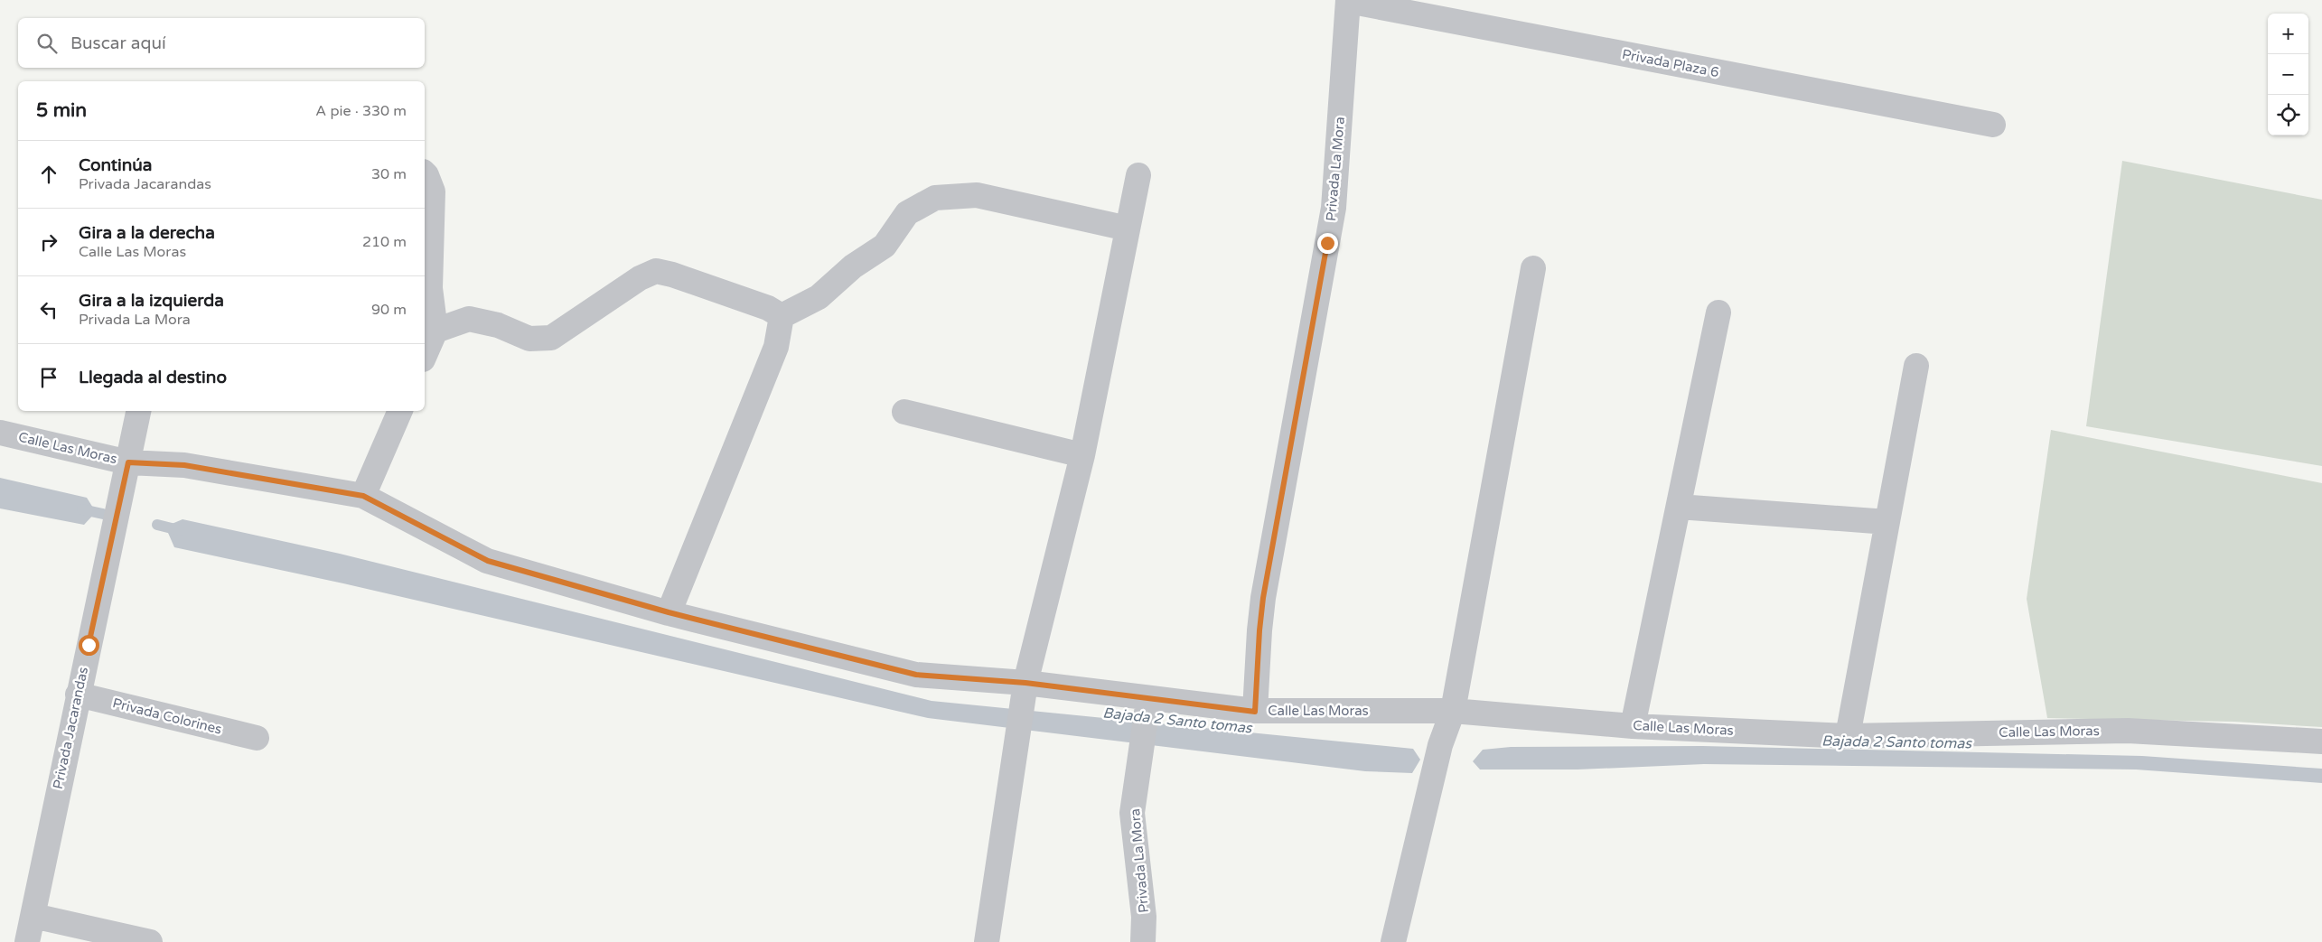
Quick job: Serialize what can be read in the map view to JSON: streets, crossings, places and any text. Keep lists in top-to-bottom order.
{
  "streets": {
    "street": [
      "Privada Plaza 6",
      "Privada La Mora",
      "Calle Las Moras",
      "Privada Colorines",
      "Privada Jacarandas"
    ]
  },
  "crossings": [
    ["Privada Plaza 6", "Privada La Mora"],
    ["Privada La Mora", "Calle Las Moras"],
    ["Calle Las Moras", "Privada Jacarandas"],
    ["Privada Colorines", "Privada Jacarandas"]
  ],
  "water": ["Bajada 2 Santo tomas"],
  "page": {
    "map_buttons": ["+", "−"],
    "search": "Buscar aquí",
    "heading": ["5 min", "A pie · 330 m"],
    "list": [
      ["Continúa", "Privada Jacarandas", "30 m"],
      ["Gira a la derecha", "Calle Las Moras", "210 m"],
      ["Gira a la izquierda", "Privada La Mora", "90 m"],
      "Llegada al destino"
    ]
  }
}
